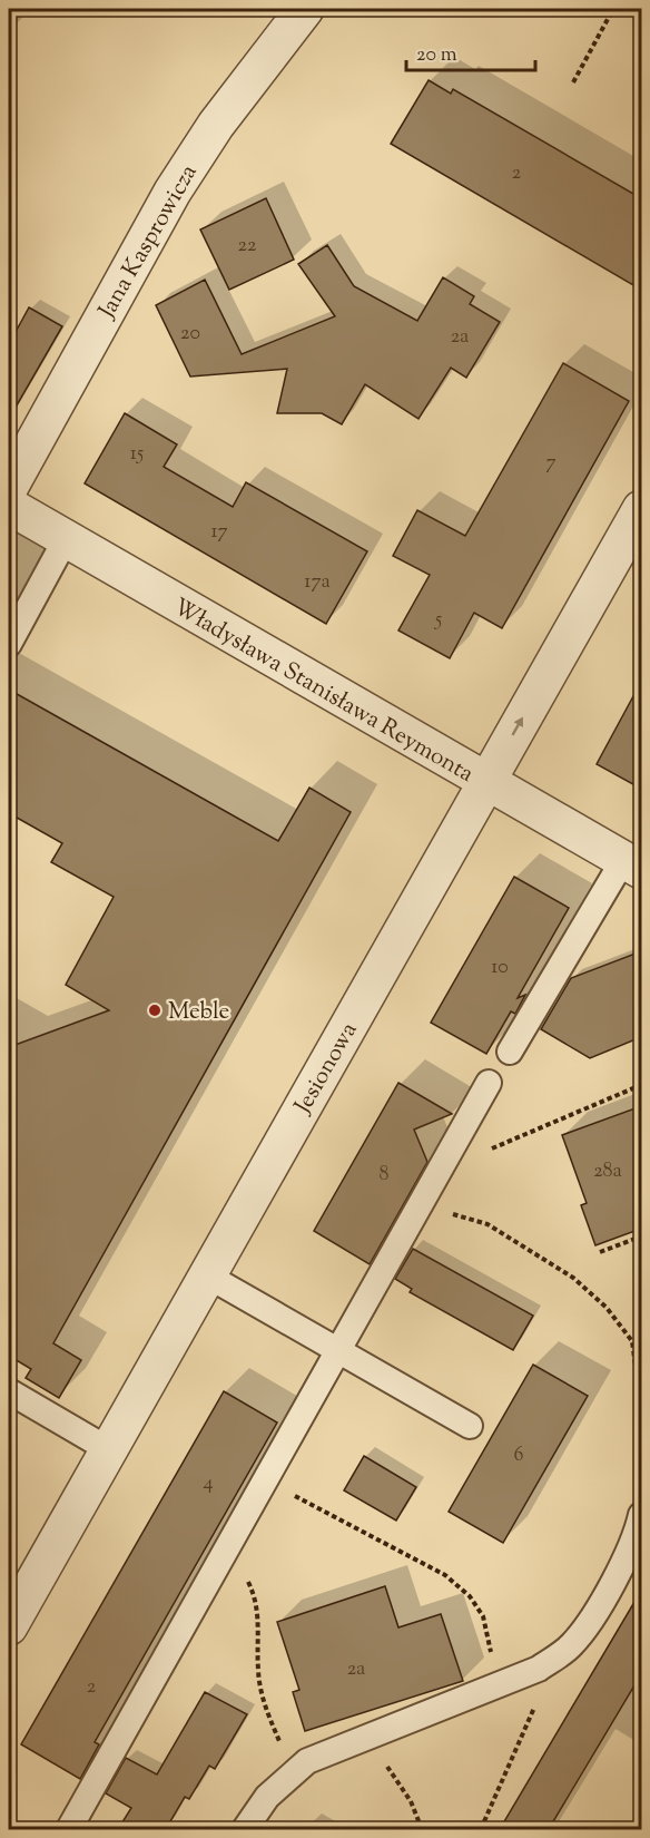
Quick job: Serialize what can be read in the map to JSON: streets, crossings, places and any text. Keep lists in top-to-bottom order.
{
  "streets": {
    "street": ["Jana Kasprowicza", "Władysława Stanisława Reymonta", "Jesionowa"]
  },
  "crossings": [
    ["Władysława Stanisława Reymonta", "Jesionowa"]
  ],
  "places": ["Meble"],
  "house_numbers": [
    "2",
    "22",
    "20",
    "2a",
    "15",
    "7",
    "17",
    "17a",
    "5",
    "10",
    "28a",
    "8",
    "6",
    "4",
    "2a",
    "2"
  ],
  "scale_bar": "20 m"
}
